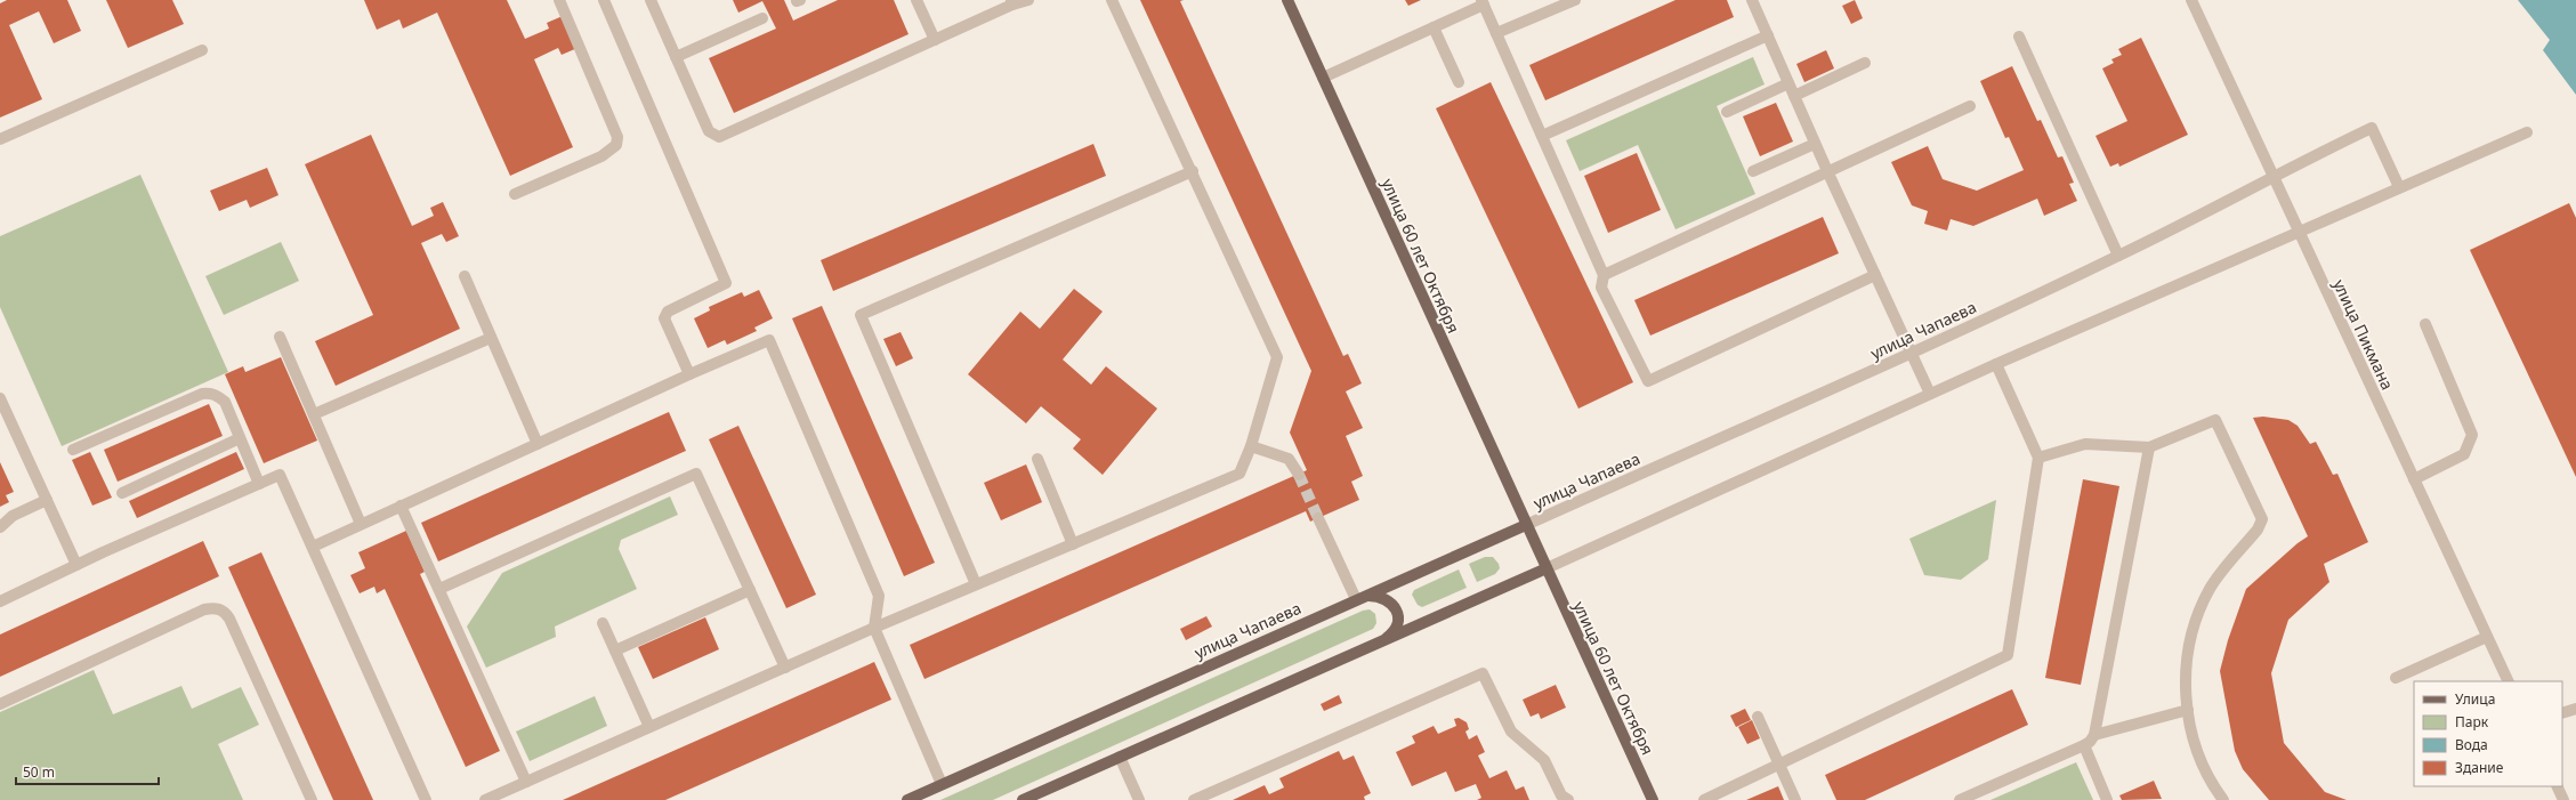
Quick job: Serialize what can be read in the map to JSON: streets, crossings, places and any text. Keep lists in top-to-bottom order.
{
  "streets": {
    "main road": ["улица 60 лет Октября", "улица Чапаева"],
    "street": ["улица Пикмана"]
  },
  "crossings": [
    ["улица 60 лет Октября", "улица Чапаева"],
    ["улица Чапаева", "улица Пикмана"]
  ],
  "legend": [
    "Улица",
    "Парк",
    "Вода",
    "Здание"
  ],
  "scale_bar": "50 m"
}
